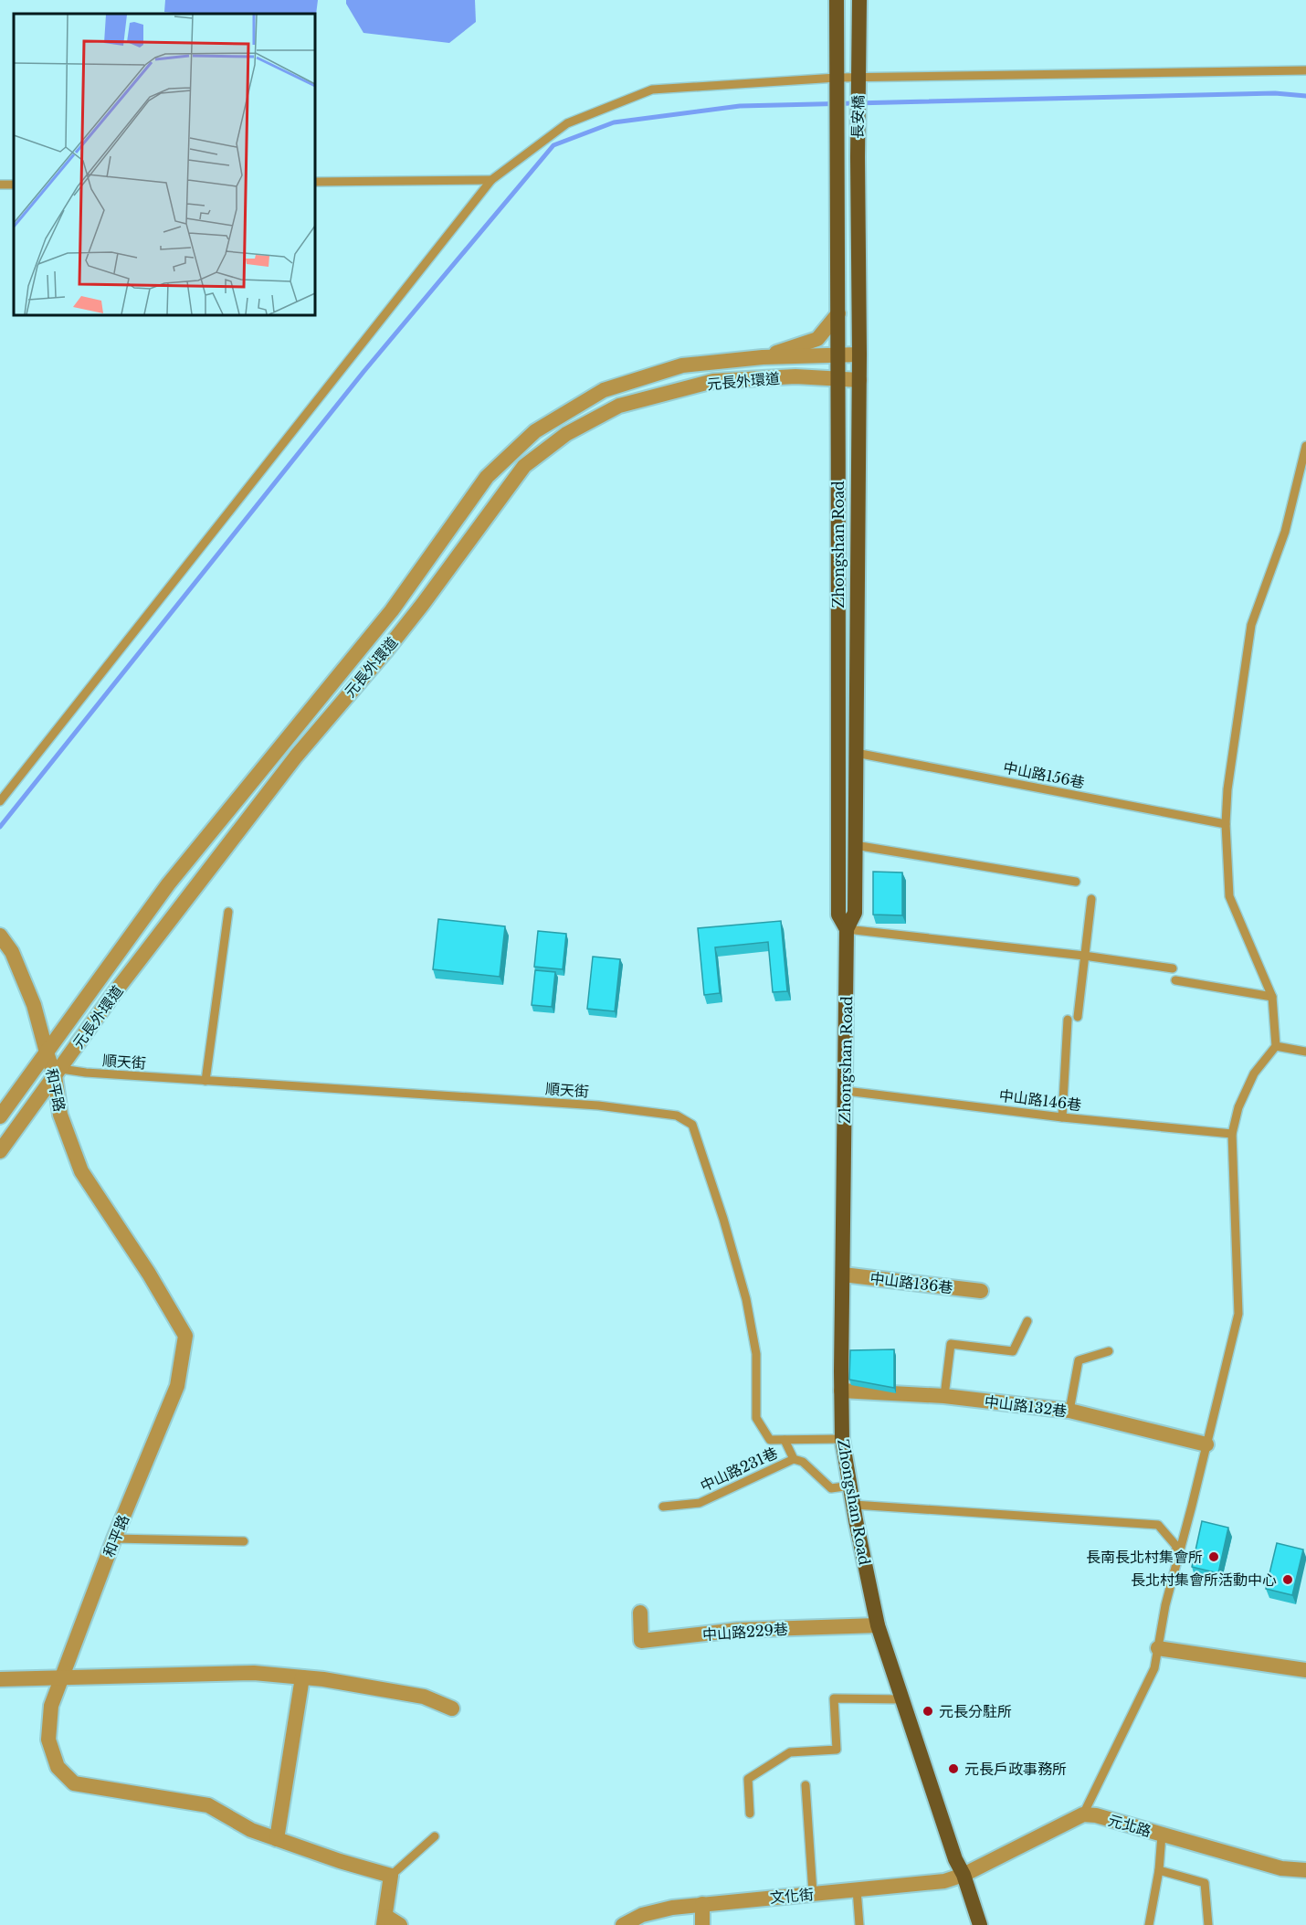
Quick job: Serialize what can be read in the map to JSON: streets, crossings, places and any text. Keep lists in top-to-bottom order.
{
  "streets": {
    "main road": ["長安橋", "Zhongshan Road"],
    "street": [
      "元長外環道",
      "和平路",
      "中山路136巷",
      "中山路132巷",
      "中山路229巷",
      "元北路",
      "文化街"
    ],
    "lane": [
      "中山路156巷",
      "順天街",
      "中山路146巷",
      "中山路231巷"
    ]
  },
  "crossings": [
    ["長安橋", "Zhongshan Road"],
    ["元長外環道", "Zhongshan Road"],
    ["元長外環道", "順天街"],
    ["元長外環道", "和平路"],
    ["Zhongshan Road", "中山路156巷"],
    ["Zhongshan Road", "順天街"],
    ["Zhongshan Road", "中山路146巷"],
    ["Zhongshan Road", "中山路136巷"],
    ["Zhongshan Road", "中山路132巷"],
    ["Zhongshan Road", "中山路229巷"],
    ["Zhongshan Road", "文化街"],
    ["順天街", "和平路"]
  ],
  "places": [
    "長南長北村集會所",
    "長北村集會所活動中心",
    "元長分駐所",
    "元長戶政事務所"
  ]
}
